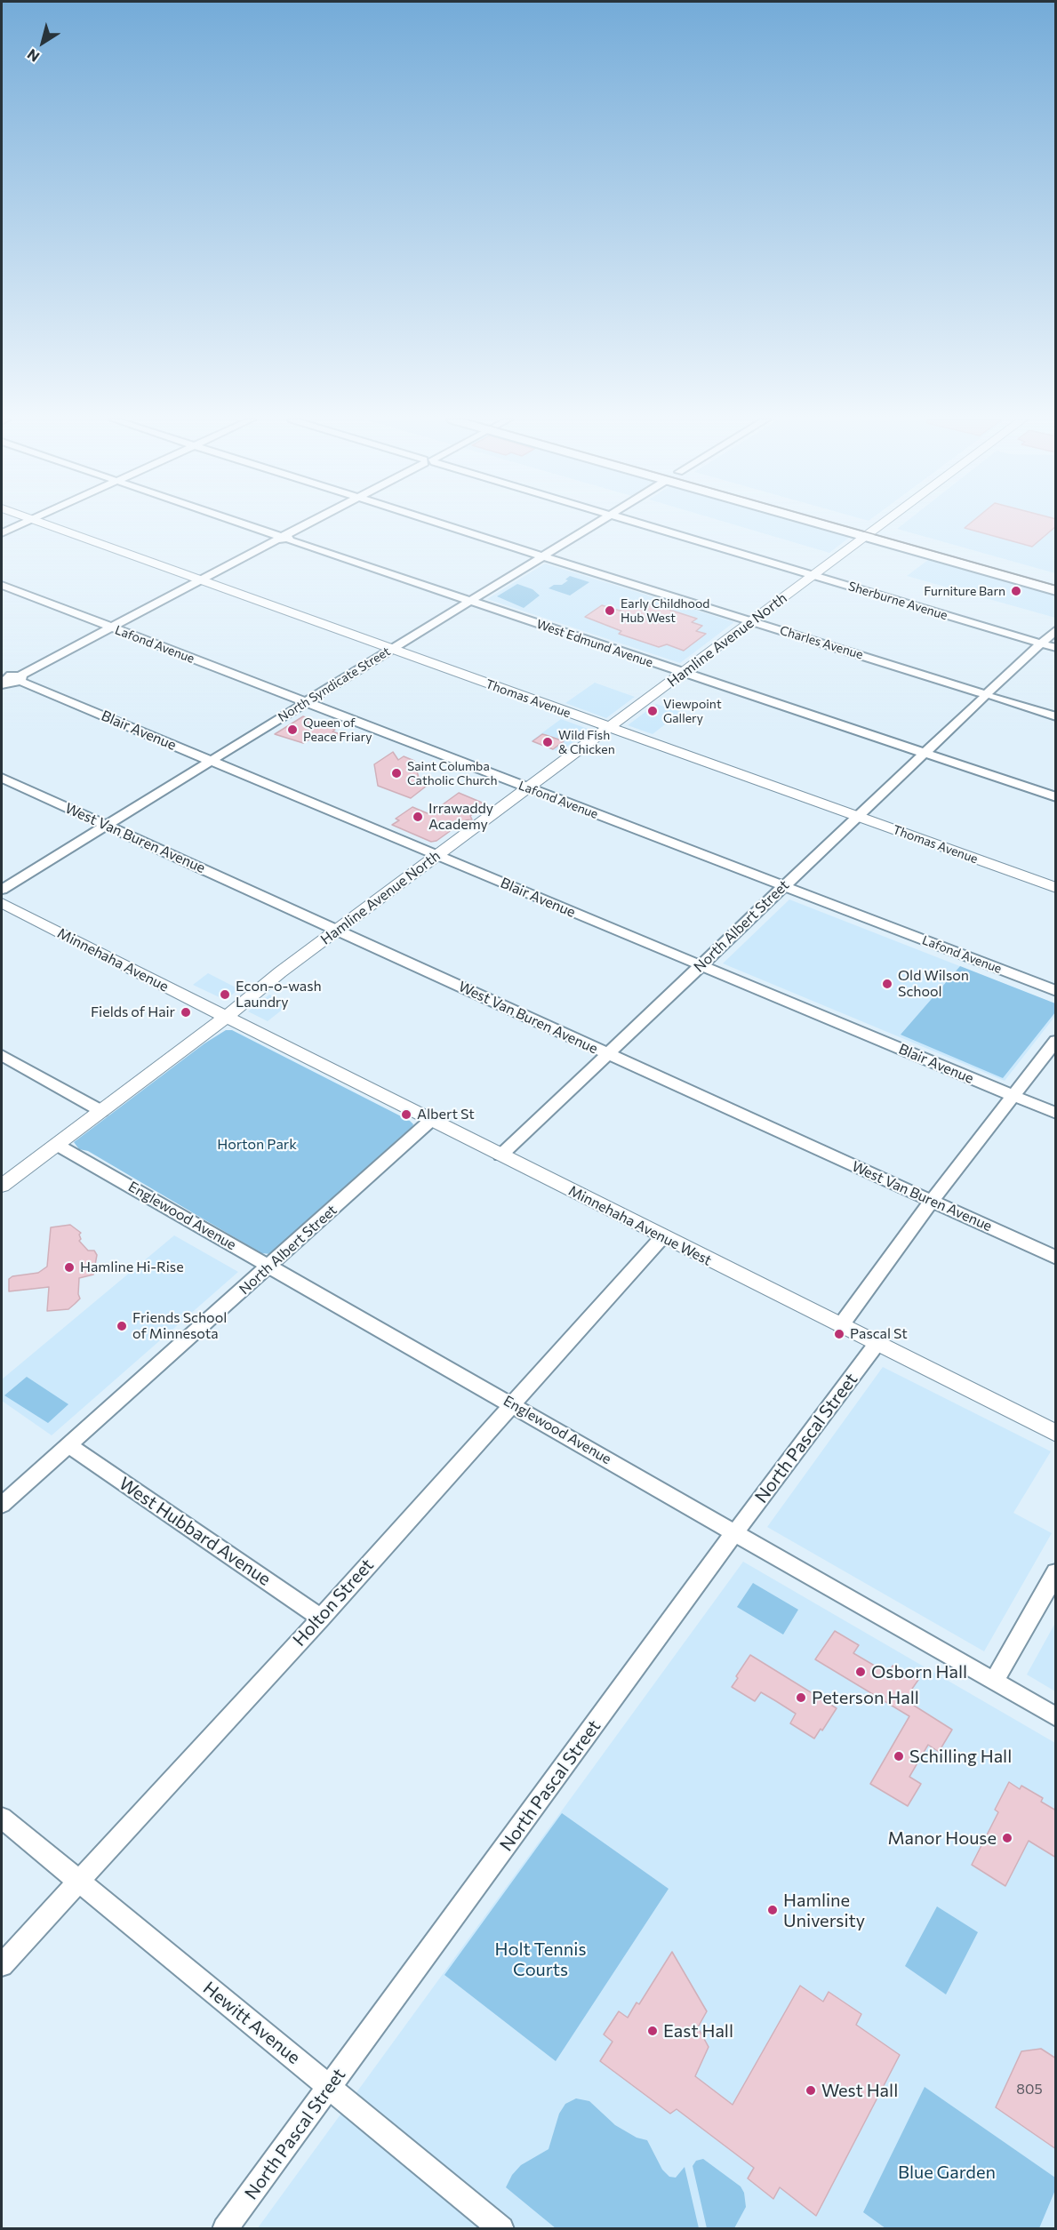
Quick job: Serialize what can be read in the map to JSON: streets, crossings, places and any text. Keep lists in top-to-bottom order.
{
  "streets": {
    "street": [
      "Sherburne Avenue",
      "Hamline Avenue North",
      "Charles Avenue",
      "West Edmund Avenue",
      "Lafond Avenue",
      "North Syndicate Street",
      "Thomas Avenue",
      "Blair Avenue",
      "West Van Buren Avenue",
      "North Albert Street",
      "Minnehaha Avenue",
      "Englewood Avenue",
      "Minnehaha Avenue West",
      "North Pascal Street",
      "West Hubbard Avenue",
      "Holton Street",
      "Hewitt Avenue"
    ]
  },
  "crossings": [
    ["Sherburne Avenue", "Hamline Avenue North"],
    ["Sherburne Avenue", "North Albert Street"],
    ["Hamline Avenue North", "Charles Avenue"],
    ["Hamline Avenue North", "West Edmund Avenue"],
    ["Hamline Avenue North", "Lafond Avenue"],
    ["Hamline Avenue North", "Thomas Avenue"],
    ["Hamline Avenue North", "Blair Avenue"],
    ["Hamline Avenue North", "West Van Buren Avenue"],
    ["Hamline Avenue North", "Minnehaha Avenue"],
    ["Hamline Avenue North", "Englewood Avenue"],
    ["Hamline Avenue North", "Minnehaha Avenue West"],
    ["Charles Avenue", "North Syndicate Street"],
    ["Charles Avenue", "North Albert Street"],
    ["West Edmund Avenue", "North Syndicate Street"],
    ["West Edmund Avenue", "North Albert Street"],
    ["Lafond Avenue", "North Syndicate Street"],
    ["Lafond Avenue", "North Albert Street"],
    ["North Syndicate Street", "Thomas Avenue"],
    ["North Syndicate Street", "Blair Avenue"],
    ["North Syndicate Street", "West Van Buren Avenue"],
    ["Thomas Avenue", "North Albert Street"],
    ["Blair Avenue", "North Albert Street"],
    ["West Van Buren Avenue", "North Albert Street"],
    ["North Albert Street", "Englewood Avenue"],
    ["North Albert Street", "Minnehaha Avenue West"],
    ["North Albert Street", "West Hubbard Avenue"],
    ["Minnehaha Avenue", "Minnehaha Avenue West"],
    ["Englewood Avenue", "North Pascal Street"],
    ["Englewood Avenue", "Holton Street"],
    ["Minnehaha Avenue West", "North Pascal Street"],
    ["Minnehaha Avenue West", "Holton Street"],
    ["North Pascal Street", "Hewitt Avenue"],
    ["West Hubbard Avenue", "Holton Street"],
    ["Holton Street", "Hewitt Avenue"]
  ],
  "parks": ["Horton Park", "Holt Tennis Courts", "Blue Garden"],
  "places": [
    "Furniture Barn",
    "Early Childhood Hub West",
    "Viewpoint Gallery",
    "Queen of Peace Friary",
    "Wild Fish & Chicken",
    "Saint Columba Catholic Church",
    "Irrawaddy Academy",
    "Old Wilson School",
    "Econ-o-wash Laundry",
    "Fields of Hair",
    "Albert St",
    "Hamline Hi-Rise",
    "Friends School of Minnesota",
    "Pascal St",
    "Osborn Hall",
    "Peterson Hall",
    "Schilling Hall",
    "Manor House",
    "Hamline University",
    "East Hall",
    "West Hall"
  ],
  "house_numbers": ["805"],
  "north": "bottom left"
}
